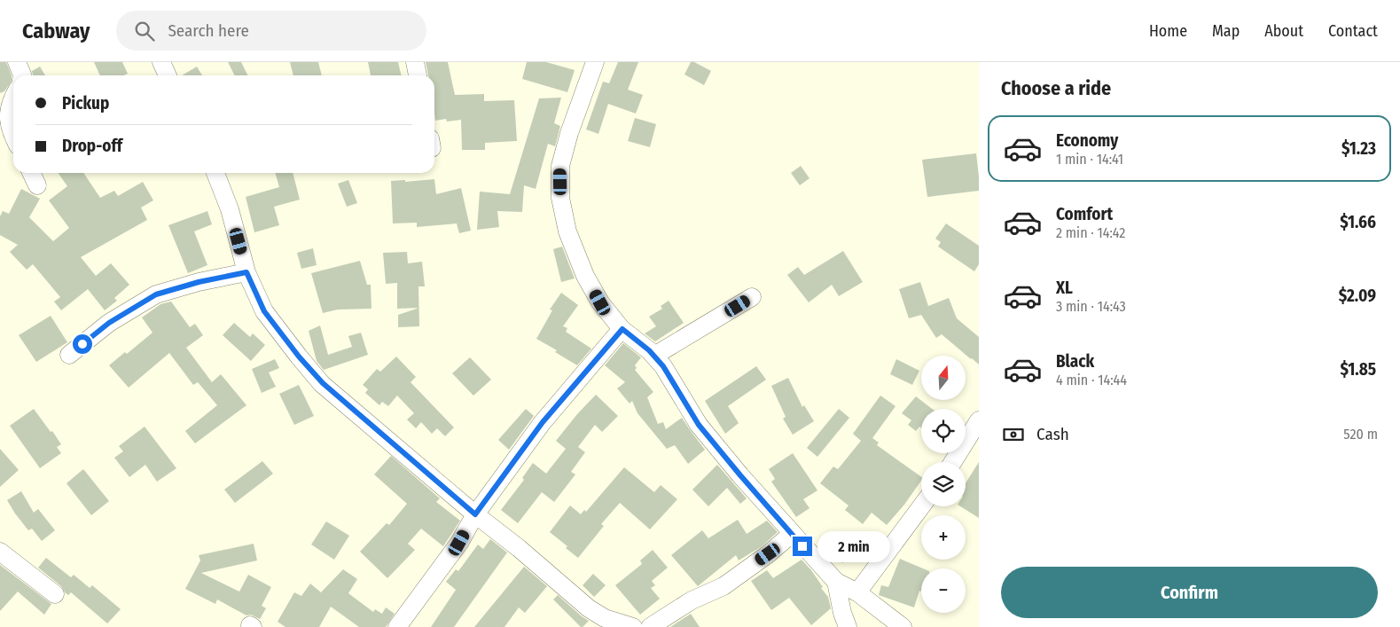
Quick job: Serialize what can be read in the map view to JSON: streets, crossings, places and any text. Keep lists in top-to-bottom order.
{
  "north": "top",
  "page": {
    "header": "Cabway",
    "search": "Search here",
    "nav": [
      "Home",
      "Map",
      "About",
      "Contact"
    ],
    "heading": "Choose a ride",
    "banner": ["Pickup", "Drop-off"],
    "list": [
      {
        "name": "Economy",
        "note": "1 min · 14:41",
        "value": "$1.23"
      },
      {
        "name": "Comfort",
        "note": "2 min · 14:42",
        "value": "$1.66"
      },
      {
        "name": "XL",
        "note": "3 min · 14:43",
        "value": "$2.09"
      },
      {
        "name": "Black",
        "note": "4 min · 14:44",
        "value": "$1.85"
      }
    ],
    "map_buttons": ["+", "−"],
    "pay": ["Cash", "520 m"],
    "bubble": "2 min",
    "buttons": "Confirm"
  }
}
